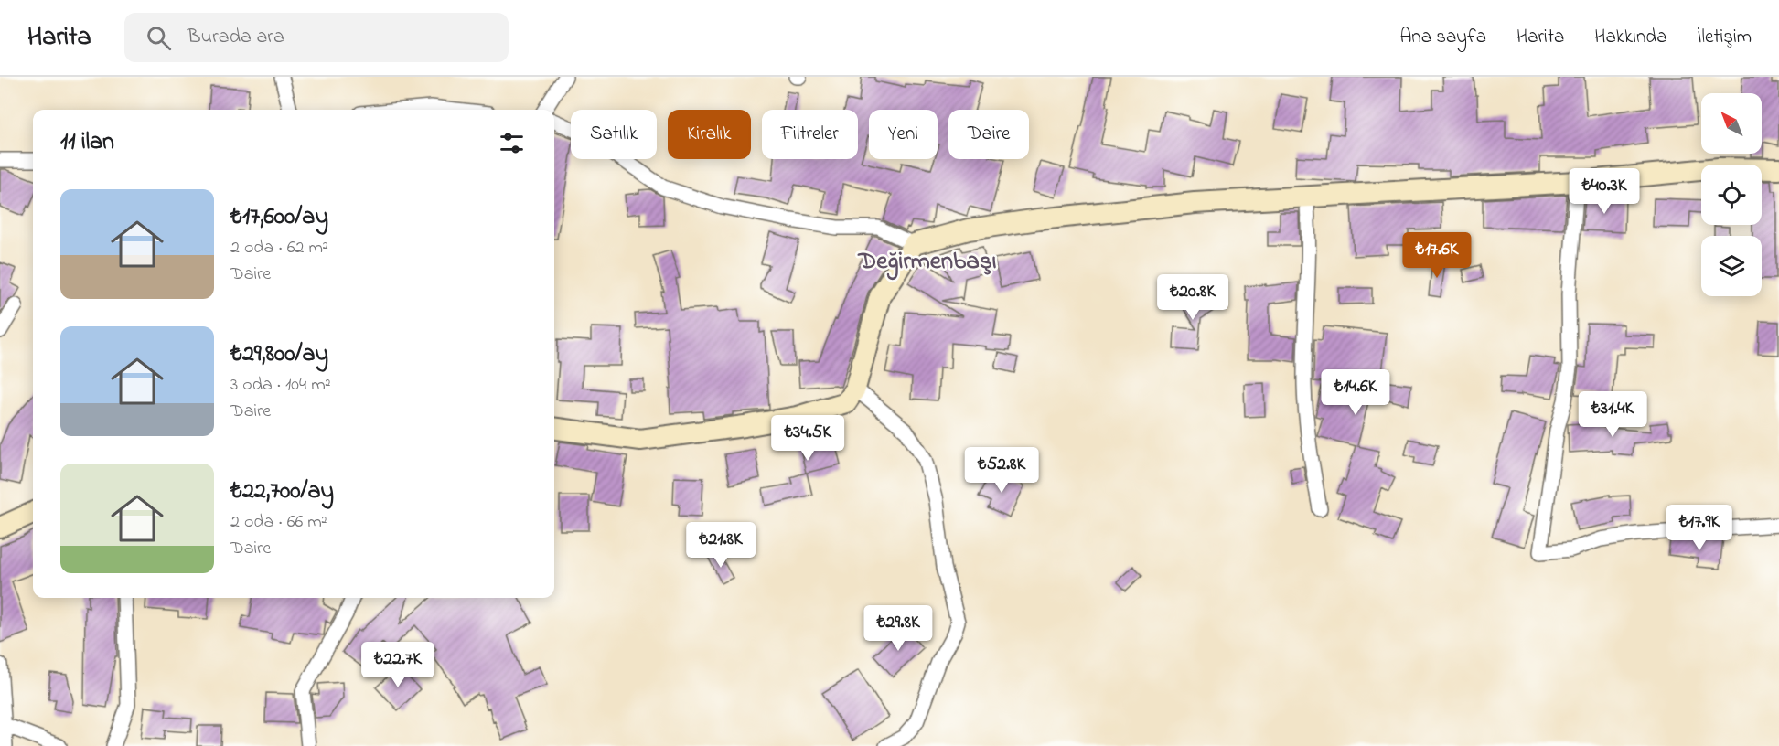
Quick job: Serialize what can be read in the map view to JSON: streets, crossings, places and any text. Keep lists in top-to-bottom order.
{
  "districts": ["Değirmenbaşı"],
  "north": "top left",
  "page": {
    "header": "Harita",
    "search": "Burada ara",
    "nav": [
      "Ana sayfa",
      "Harita",
      "Hakkında",
      "İletişim"
    ],
    "chip": [
      "Satılık",
      "Kiralık",
      "Filtreler",
      "Yeni",
      "Daire"
    ],
    "heading": "11 ilan",
    "price": [
      "₺40.3K",
      "₺17.6K",
      "₺20.8K",
      "₺14.6K",
      "₺31.4K",
      "₺34.5K",
      "₺52.8K",
      "₺17.9K",
      "₺21.8K",
      "₺29.8K",
      "₺22.7K"
    ],
    "list": [
      {
        "name": "₺17,600/ay",
        "note": "2 oda · 62 m² · Daire"
      },
      {
        "name": "₺29,800/ay",
        "note": "3 oda · 104 m² · Daire"
      },
      {
        "name": "₺22,700/ay",
        "note": "2 oda · 66 m² · Daire"
      }
    ]
  }
}
